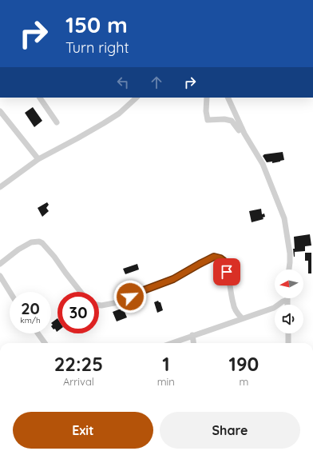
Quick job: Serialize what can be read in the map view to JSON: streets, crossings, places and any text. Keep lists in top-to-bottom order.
{
  "north": "left",
  "page": {
    "turn": ["150 m", "Turn right"],
    "speed": "20 km/h",
    "limit": "30",
    "eta": [
      "22:25",
      "Arrival",
      "1",
      "min",
      "190",
      "m"
    ],
    "buttons": ["Exit", "Share"]
  }
}
